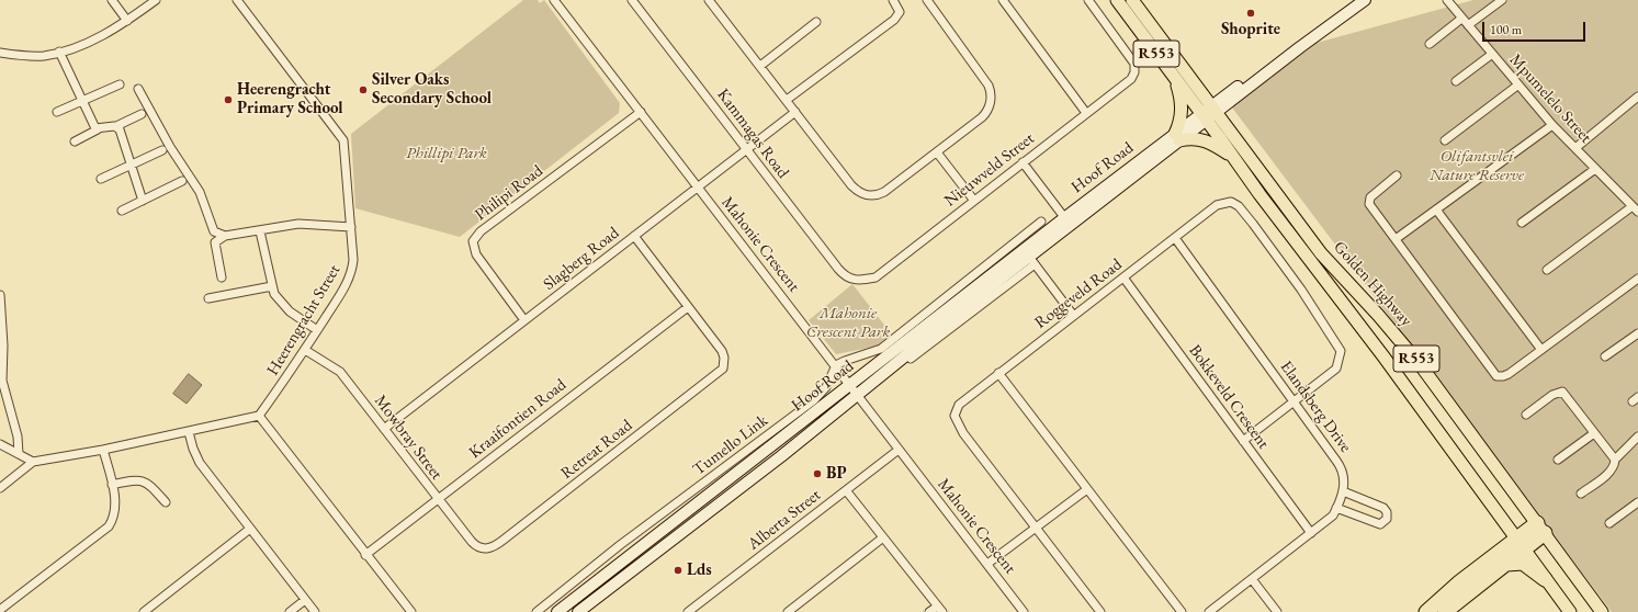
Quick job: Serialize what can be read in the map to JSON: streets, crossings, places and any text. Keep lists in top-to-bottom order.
{
  "streets": {
    "main road": ["R553", "Hoof Road", "Golden Highway"],
    "street": [
      "Mpumelelo Street",
      "Kammagas Road",
      "Nieuwveld Street",
      "Philipi Road",
      "Mahonie Crescent",
      "Slagberg Road",
      "Roggeveld Road",
      "Heerengracht Street",
      "Bokkeveld Crescent",
      "Elandsberg Drive",
      "Kraaifontien Road",
      "Mowbray Street",
      "Tumello Link",
      "Retreat Road",
      "Alberta Street"
    ]
  },
  "crossings": [
    ["Kammagas Road", "Nieuwveld Street"],
    ["Kammagas Road", "Slagberg Road"],
    ["Hoof Road", "Mahonie Crescent"],
    ["Hoof Road", "Golden Highway"],
    ["Philipi Road", "Mahonie Crescent"],
    ["Philipi Road", "Slagberg Road"],
    ["Mahonie Crescent", "Slagberg Road"],
    ["Mahonie Crescent", "Tumello Link"],
    ["Mahonie Crescent", "Alberta Street"],
    ["Slagberg Road", "Mowbray Street"],
    ["Roggeveld Road", "Bokkeveld Crescent"],
    ["Roggeveld Road", "Elandsberg Drive"],
    ["Heerengracht Street", "Mowbray Street"],
    ["Bokkeveld Crescent", "Elandsberg Drive"],
    ["Kraaifontien Road", "Mowbray Street"],
    ["Kraaifontien Road", "Retreat Road"],
    ["Mowbray Street", "Retreat Road"]
  ],
  "parks": ["Phillipi Park", "Olifantsvlei Nature Reserve", "Mahonie Crescent Park"],
  "places": [
    "Shoprite",
    "Silver Oaks Secondary School",
    "Heerengracht Primary School",
    "BP",
    "Lds"
  ],
  "scale_bar": "100 m"
}
